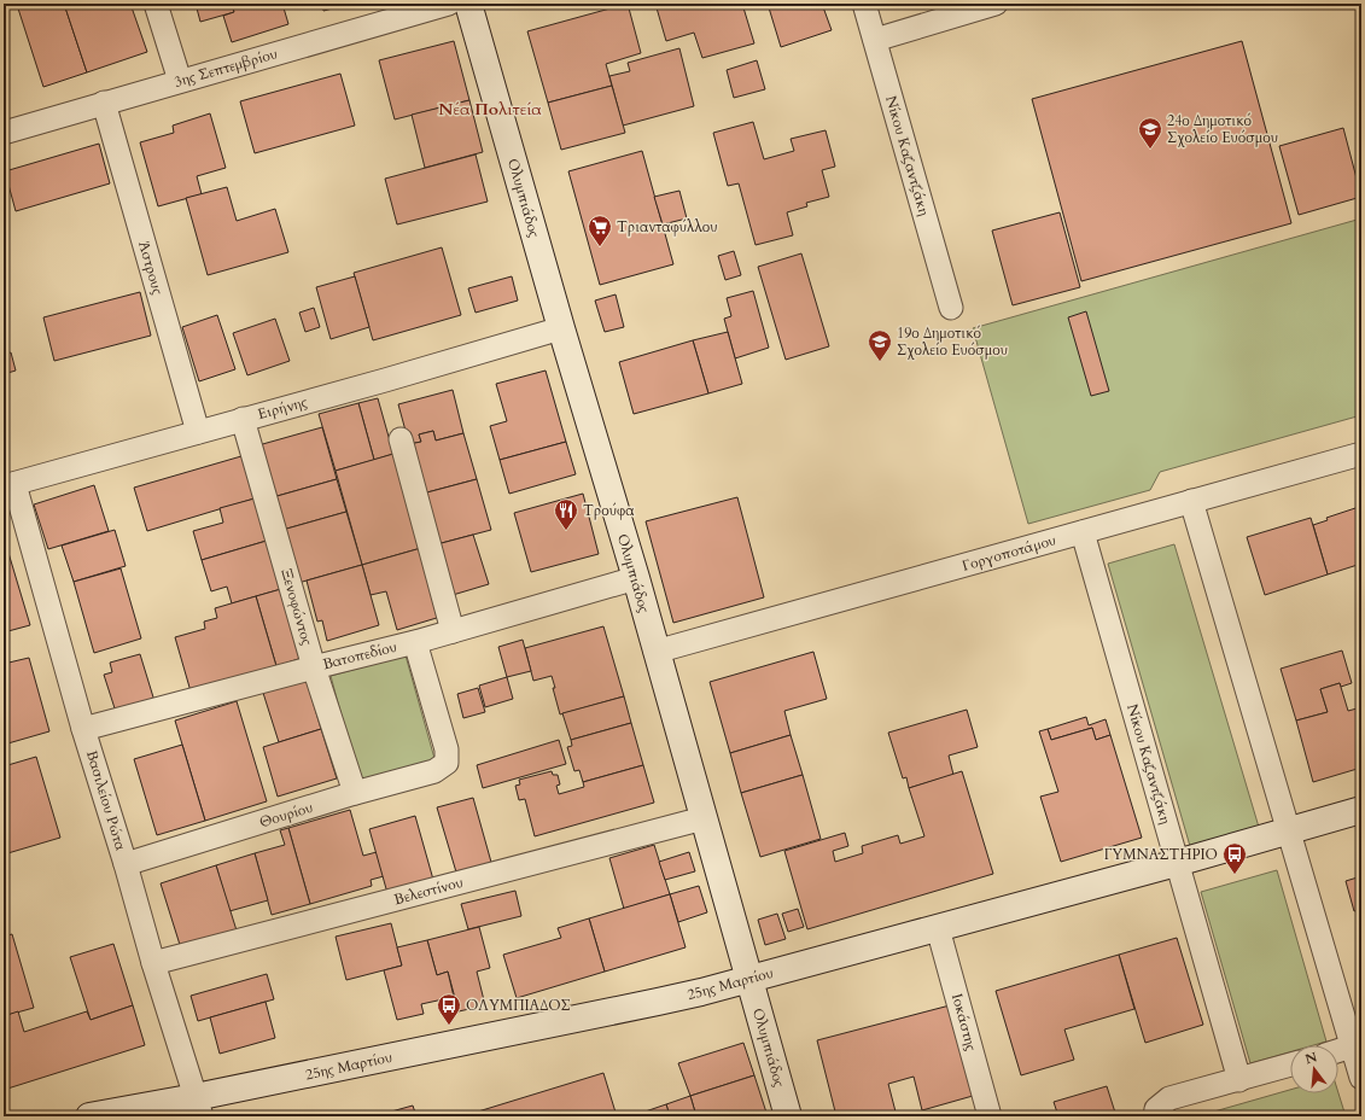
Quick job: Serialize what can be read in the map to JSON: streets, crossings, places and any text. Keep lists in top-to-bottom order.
{
  "streets": {
    "street": [
      "3ης Σεπτεμβρίου",
      "Νίκου Καζαντζάκη",
      "Ολυμπιάδος",
      "Άστρους",
      "Ειρήνης",
      "Γοργοποτάμου",
      "Ξενοφώντος",
      "Βατοπεδίου",
      "Βασιλείου Ρώτα",
      "Θουρίου",
      "Βελεστίνου",
      "25ης Μαρτίου",
      "Ιοκάστης"
    ]
  },
  "crossings": [
    ["3ης Σεπτεμβρίου", "Άστρους"],
    ["Νίκου Καζαντζάκη", "Γοργοποτάμου"],
    ["Νίκου Καζαντζάκη", "25ης Μαρτίου"],
    ["Ολυμπιάδος", "Ειρήνης"],
    ["Ολυμπιάδος", "Γοργοποτάμου"],
    ["Ολυμπιάδος", "Βατοπεδίου"],
    ["Ολυμπιάδος", "Βελεστίνου"],
    ["Ολυμπιάδος", "25ης Μαρτίου"],
    ["Άστρους", "Ειρήνης"],
    ["Ειρήνης", "Ξενοφώντος"],
    ["Ειρήνης", "Βασιλείου Ρώτα"],
    ["Ξενοφώντος", "Βατοπεδίου"],
    ["Ξενοφώντος", "Θουρίου"],
    ["Βατοπεδίου", "Βασιλείου Ρώτα"],
    ["Βατοπεδίου", "Θουρίου"],
    ["Βασιλείου Ρώτα", "Θουρίου"],
    ["Βασιλείου Ρώτα", "Βελεστίνου"],
    ["Βασιλείου Ρώτα", "25ης Μαρτίου"],
    ["25ης Μαρτίου", "Ιοκάστης"]
  ],
  "districts": ["Νέα Πολιτεία"],
  "places": {
    "school or university": ["24ο Δημοτικό Σχολείο Ευόσμου", "19ο Δημοτικό Σχολείο Ευόσμου"],
    "supermarket": ["Τριανταφύλλου"],
    "restaurant": ["Τρούφα"],
    "bus stop": ["ΓΥΜΝΑΣΤΗΡΙΟ", "ΟΛΥΜΠΙΑΔΟΣ"]
  },
  "north": "top"
}
